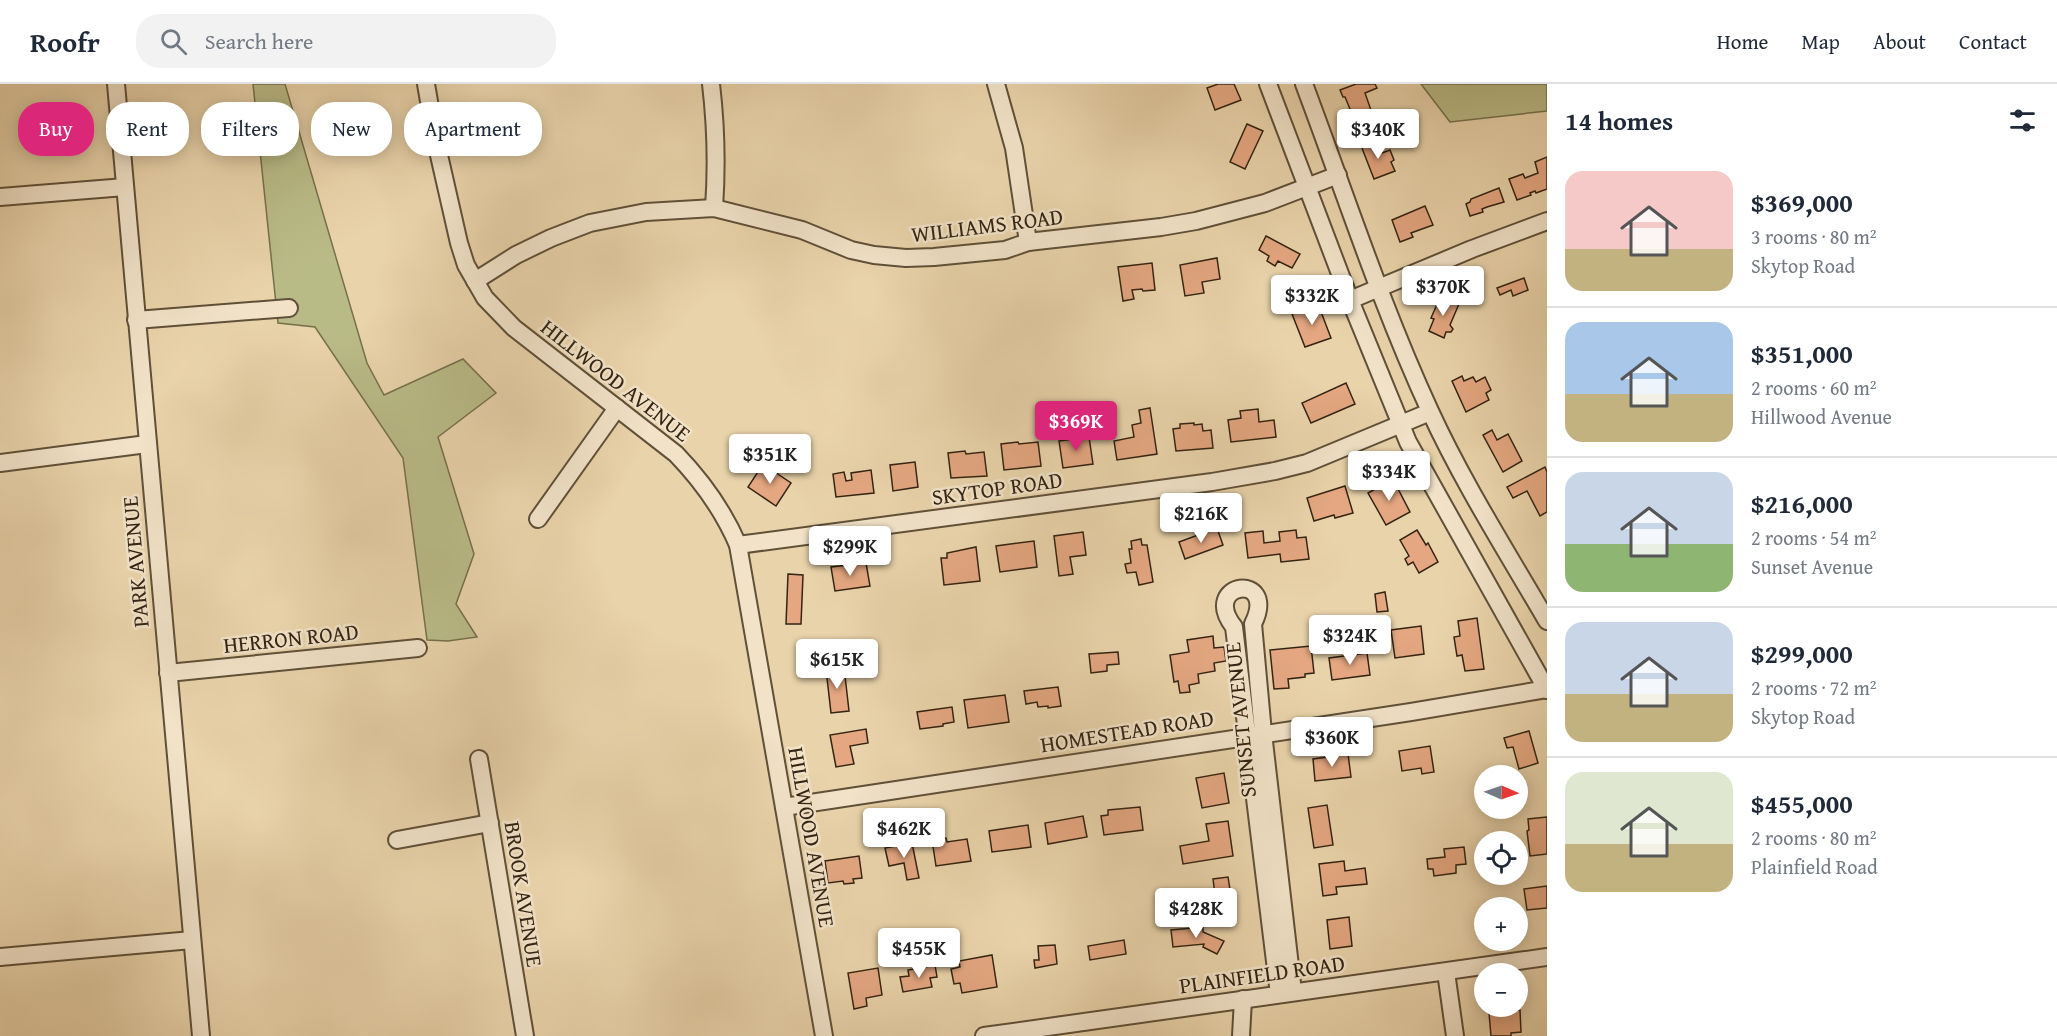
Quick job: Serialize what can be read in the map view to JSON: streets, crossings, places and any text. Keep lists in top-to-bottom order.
{
  "streets": {
    "street": [
      "WILLIAMS ROAD",
      "HILLWOOD AVENUE",
      "SKYTOP ROAD",
      "PARK AVENUE",
      "HERRON ROAD",
      "SUNSET AVENUE",
      "HOMESTEAD ROAD",
      "BROOK AVENUE",
      "PLAINFIELD ROAD"
    ]
  },
  "crossings": [
    ["WILLIAMS ROAD", "HILLWOOD AVENUE"],
    ["HILLWOOD AVENUE", "SKYTOP ROAD"],
    ["HILLWOOD AVENUE", "HOMESTEAD ROAD"],
    ["PARK AVENUE", "HERRON ROAD"],
    ["SUNSET AVENUE", "HOMESTEAD ROAD"],
    ["SUNSET AVENUE", "PLAINFIELD ROAD"]
  ],
  "north": "right",
  "page": {
    "header": "Roofr",
    "search": "Search here",
    "nav": [
      "Home",
      "Map",
      "About",
      "Contact"
    ],
    "heading": "14 homes",
    "chip": [
      "Buy",
      "Rent",
      "Filters",
      "New",
      "Apartment"
    ],
    "price": [
      "$340K",
      "$370K",
      "$332K",
      "$369K",
      "$351K",
      "$334K",
      "$216K",
      "$299K",
      "$324K",
      "$615K",
      "$360K",
      "$462K",
      "$428K",
      "$455K"
    ],
    "list": [
      {
        "name": "$369,000",
        "note": "3 rooms · 80 m² · Skytop Road"
      },
      {
        "name": "$351,000",
        "note": "2 rooms · 60 m² · Hillwood Avenue"
      },
      {
        "name": "$216,000",
        "note": "2 rooms · 54 m² · Sunset Avenue"
      },
      {
        "name": "$299,000",
        "note": "2 rooms · 72 m² · Skytop Road"
      },
      {
        "name": "$455,000",
        "note": "2 rooms · 80 m² · Plainfield Road"
      }
    ],
    "map_buttons": ["+", "−"]
  }
}
